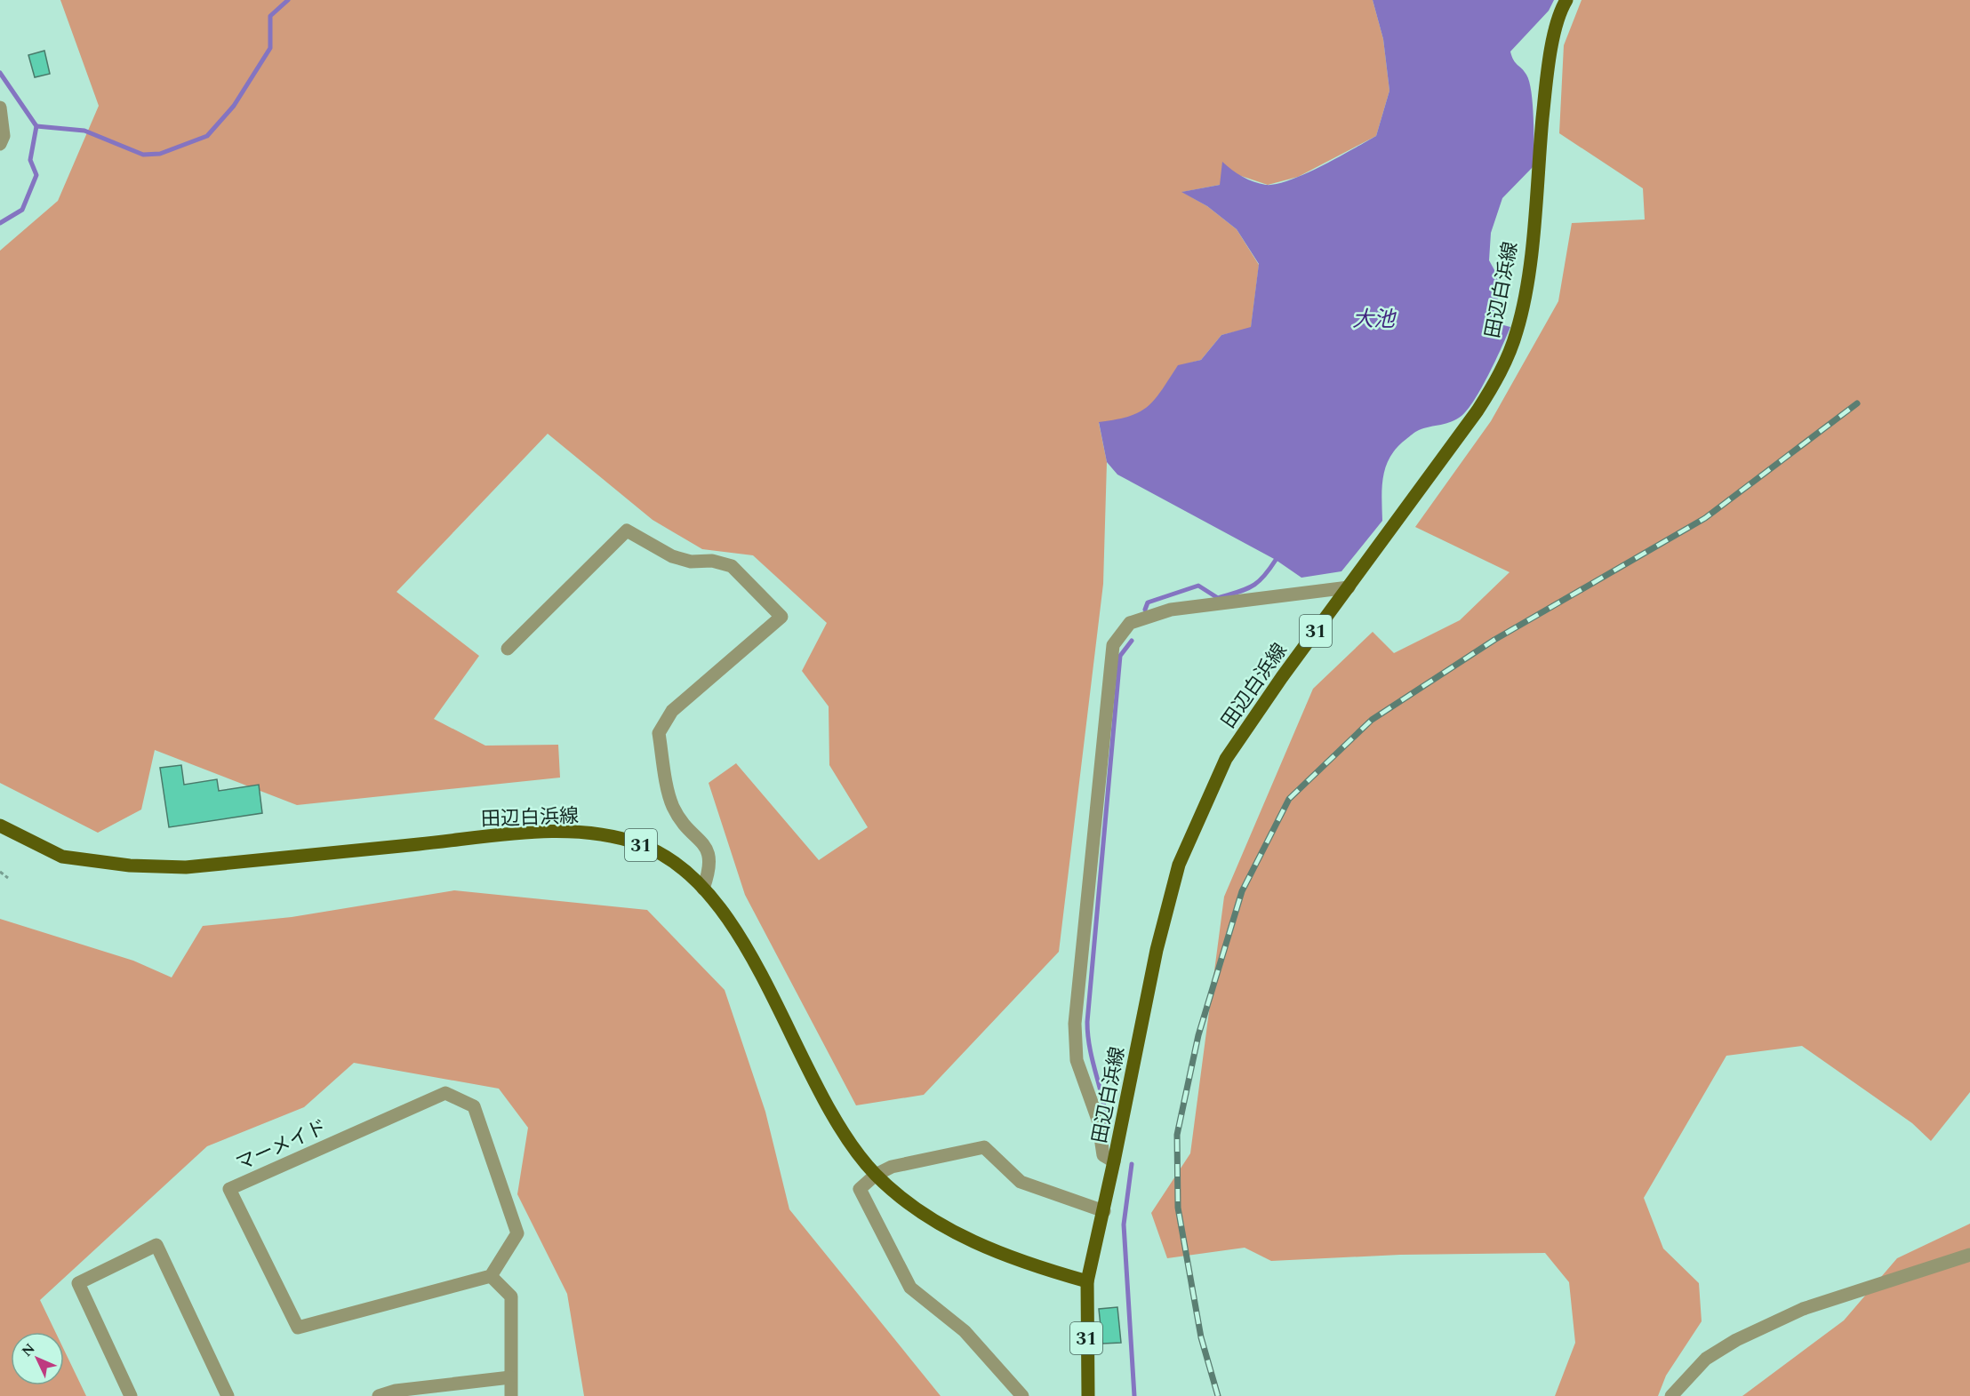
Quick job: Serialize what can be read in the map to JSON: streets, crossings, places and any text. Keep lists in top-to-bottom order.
{
  "streets": {
    "main road": ["田辺白浜線", "31"],
    "street": ["マーメイド"]
  },
  "water": ["大池"],
  "north": "top left"
}
